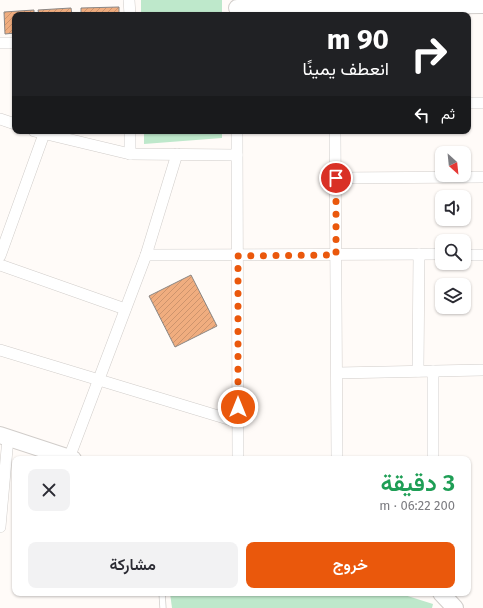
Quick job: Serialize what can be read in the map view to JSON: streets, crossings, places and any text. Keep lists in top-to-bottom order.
{
  "north": "bottom right",
  "page": {
    "turn": ["90 m", "انعطف يمينًا"],
    "then": "ثم",
    "heading": ["3 دقيقة", "200 m · 06:22"],
    "buttons": ["خروج", "مشاركة"]
  }
}
